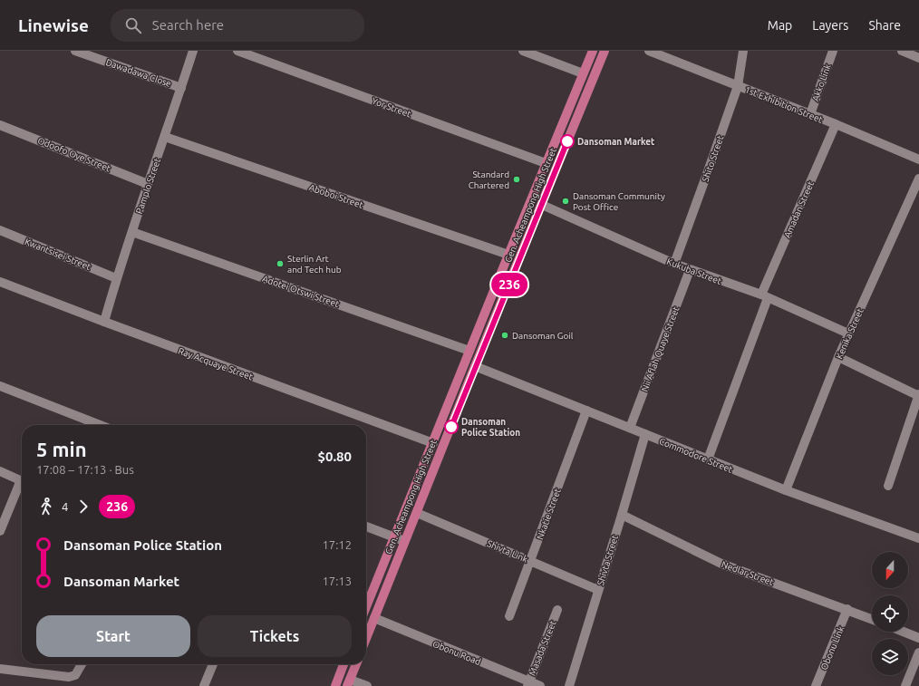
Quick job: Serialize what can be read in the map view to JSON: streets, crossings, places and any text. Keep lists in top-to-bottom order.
{
  "streets": {
    "main road": ["Gen. Acheampong High Street"],
    "street": [
      "Dawadawa Close",
      "Akko Link",
      "1st Exhibition Street",
      "Yor Street",
      "Odoofo Oye Street",
      "Shito Street",
      "Pamplo Street",
      "Aboboi Street",
      "Amadan Street",
      "Kwantsisei Street",
      "Kukuba Street",
      "Adotei Otswi Street",
      "Kenika Street",
      "Nii Aflah Quaye Street",
      "Ray Acquaye Street",
      "Commodore Street",
      "Nkatie Street",
      "Shivta Link",
      "Shivta Street",
      "Nedlar Street",
      "Masada Street",
      "Obonu Link",
      "Obonu Road"
    ]
  },
  "crossings": [
    ["Dawadawa Close", "Pamplo Street"],
    ["Akko Link", "1st Exhibition Street"],
    ["1st Exhibition Street", "Shito Street"],
    ["1st Exhibition Street", "Amadan Street"],
    ["Yor Street", "Gen. Acheampong High Street"],
    ["Odoofo Oye Street", "Pamplo Street"],
    ["Shito Street", "Kukuba Street"],
    ["Pamplo Street", "Aboboi Street"],
    ["Pamplo Street", "Kwantsisei Street"],
    ["Pamplo Street", "Adotei Otswi Street"],
    ["Pamplo Street", "Ray Acquaye Street"],
    ["Aboboi Street", "Gen. Acheampong High Street"],
    ["Gen. Acheampong High Street", "Kukuba Street"],
    ["Gen. Acheampong High Street", "Adotei Otswi Street"],
    ["Gen. Acheampong High Street", "Ray Acquaye Street"],
    ["Gen. Acheampong High Street", "Commodore Street"],
    ["Gen. Acheampong High Street", "Shivta Link"],
    ["Gen. Acheampong High Street", "Obonu Road"],
    ["Amadan Street", "Kukuba Street"],
    ["Amadan Street", "Commodore Street"],
    ["Kukuba Street", "Kenika Street"],
    ["Kukuba Street", "Nii Aflah Quaye Street"],
    ["Kenika Street", "Commodore Street"],
    ["Nii Aflah Quaye Street", "Commodore Street"],
    ["Commodore Street", "Nkatie Street"],
    ["Commodore Street", "Shivta Street"],
    ["Nkatie Street", "Shivta Link"],
    ["Shivta Link", "Shivta Street"],
    ["Shivta Street", "Nedlar Street"],
    ["Nedlar Street", "Obonu Link"],
    ["Masada Street", "Obonu Road"]
  ],
  "places": [
    "Dansoman Market",
    "Standard Chartered",
    "Dansoman Community Post Office",
    "Sterlin Art and Tech hub",
    "Dansoman Goil",
    "Dansoman Police Station"
  ],
  "lines": ["bus line 236"],
  "north": "bottom",
  "page": {
    "header": "Linewise",
    "search": "Search here",
    "nav": ["Map", "Layers", "Share"],
    "on_map": "236",
    "heading": ["5 min", "17:08 – 17:13 · Bus", "$0.80"],
    "legs": ["4", "236"],
    "list": [
      {
        "name": "Dansoman Police Station",
        "value": "17:12"
      },
      {
        "name": "Dansoman Market",
        "value": "17:13"
      }
    ],
    "buttons": ["Start", "Tickets"]
  }
}
